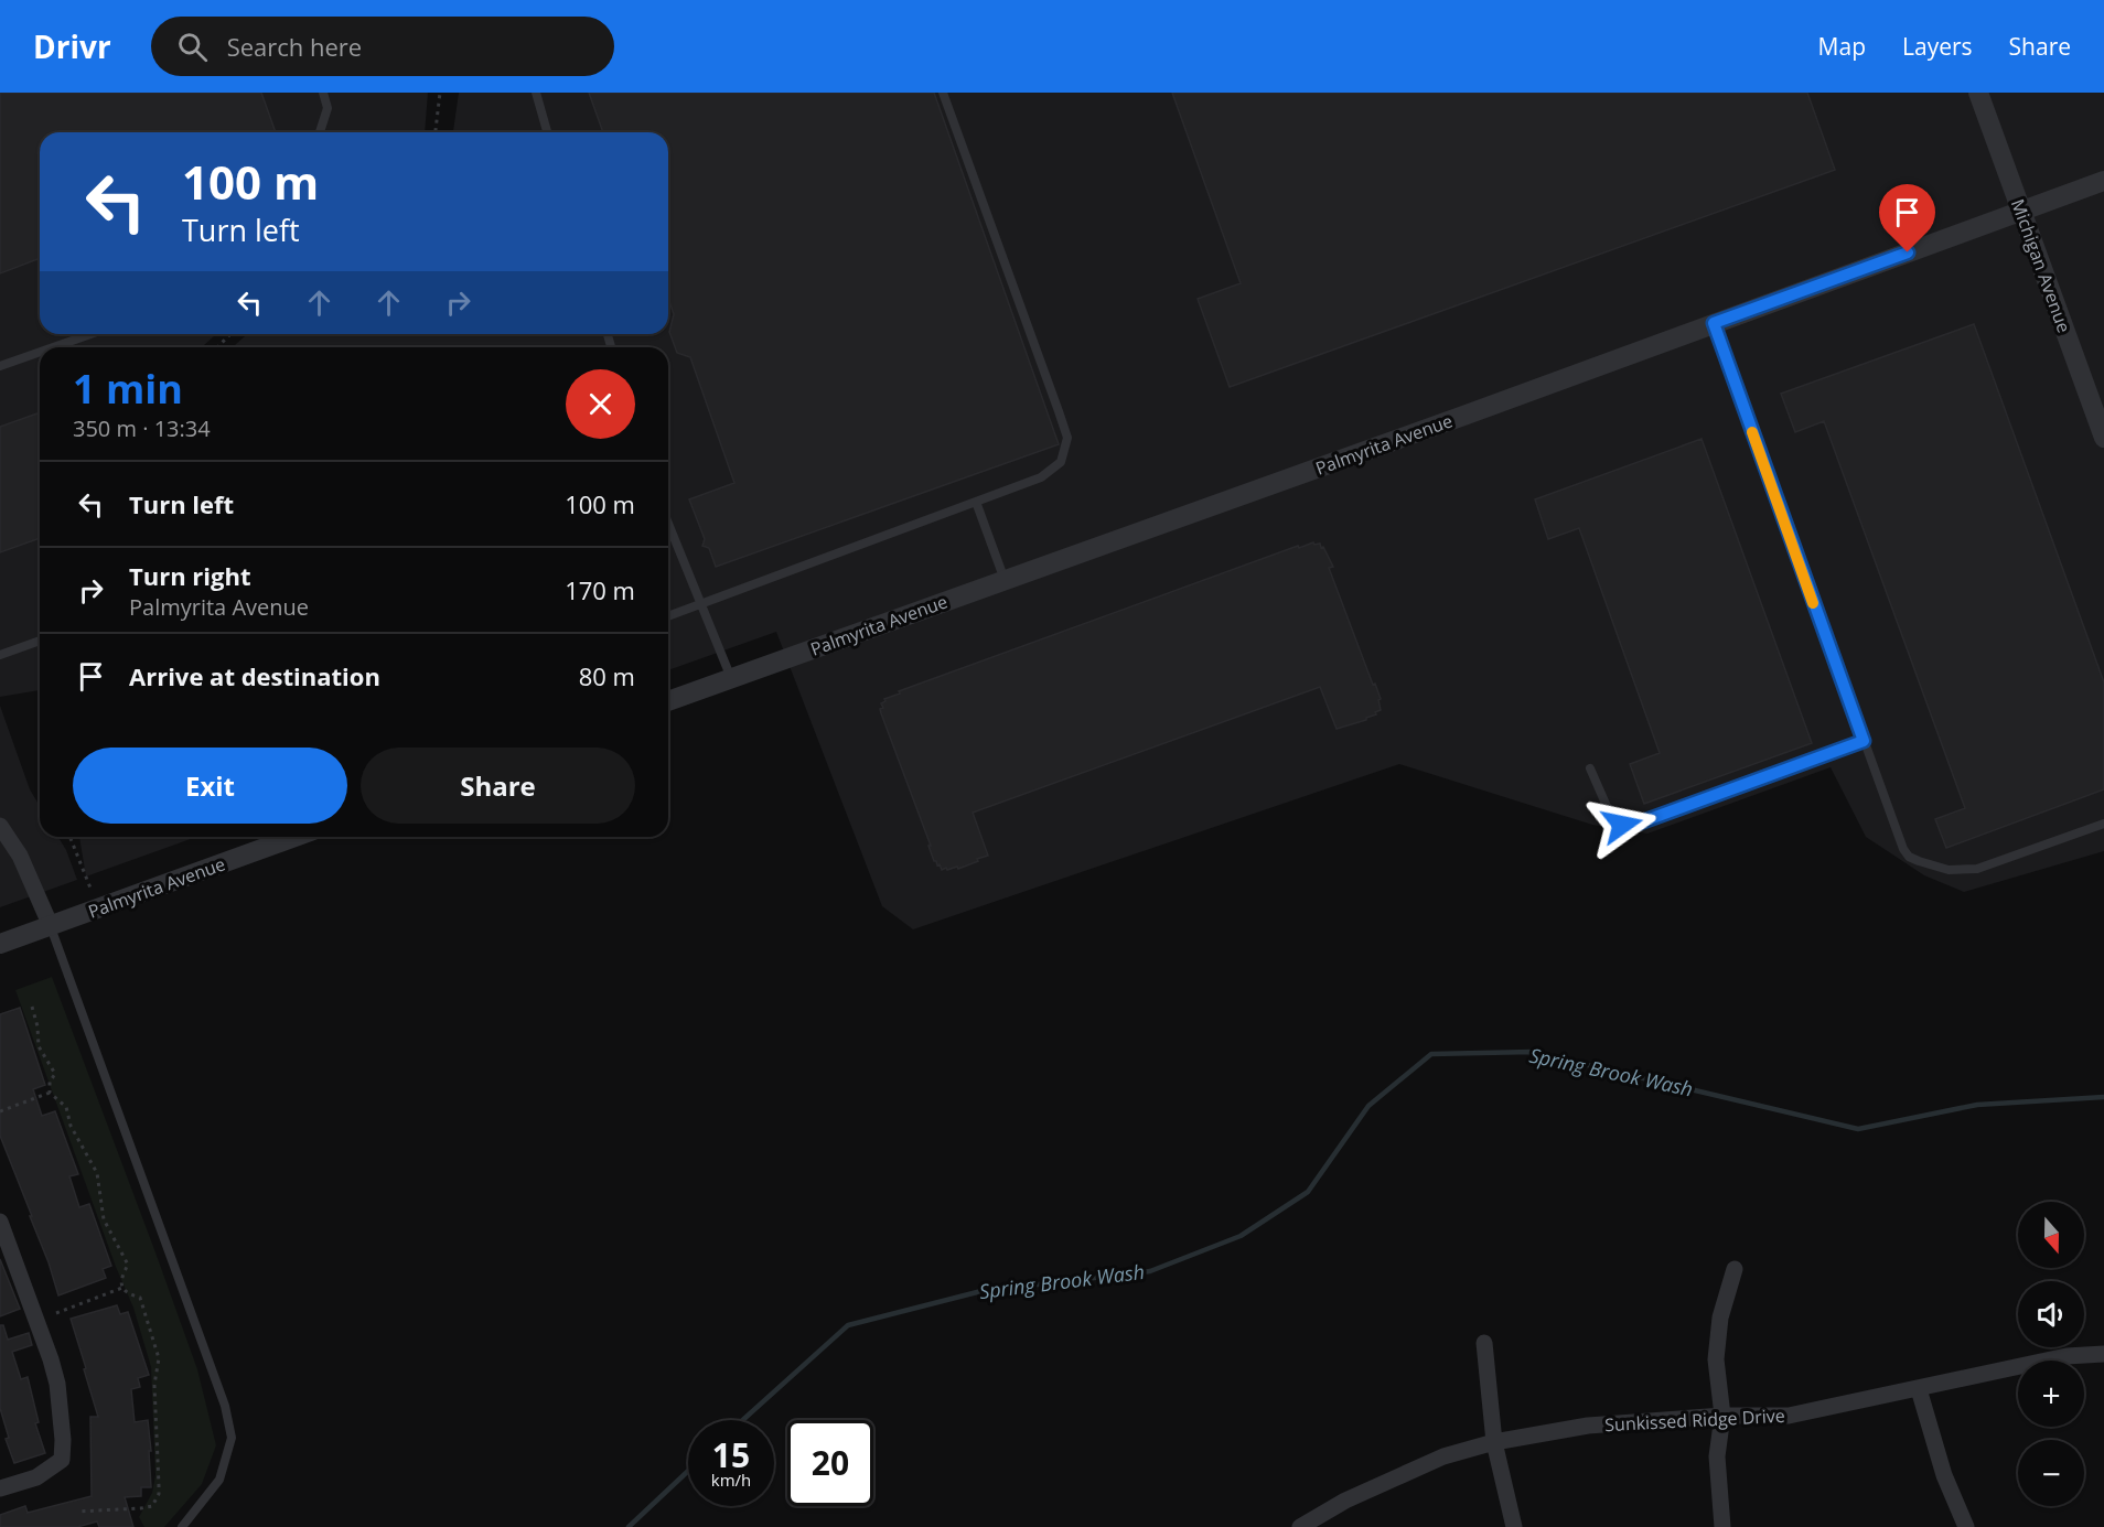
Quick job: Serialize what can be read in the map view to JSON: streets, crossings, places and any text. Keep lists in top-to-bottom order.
{
  "streets": {
    "street": ["Michigan Avenue", "Palmyrita Avenue", "Sunkissed Ridge Drive"]
  },
  "crossings": [
    ["Michigan Avenue", "Palmyrita Avenue"]
  ],
  "water": ["Spring Brook Wash"],
  "north": "bottom",
  "page": {
    "header": "Drivr",
    "search": "Search here",
    "nav": ["Map", "Layers", "Share"],
    "turn": ["100 m", "Turn left"],
    "heading": ["1 min", "350 m · 13:34"],
    "list": [
      {
        "name": "Turn left",
        "value": "100 m"
      },
      {
        "name": "Turn right",
        "note": "Palmyrita Avenue",
        "value": "170 m"
      },
      {
        "name": "Arrive at destination",
        "value": "80 m"
      }
    ],
    "buttons": ["Exit", "Share"],
    "map_buttons": ["+", "−"],
    "speed": "15 km/h",
    "limit": "20"
  }
}
